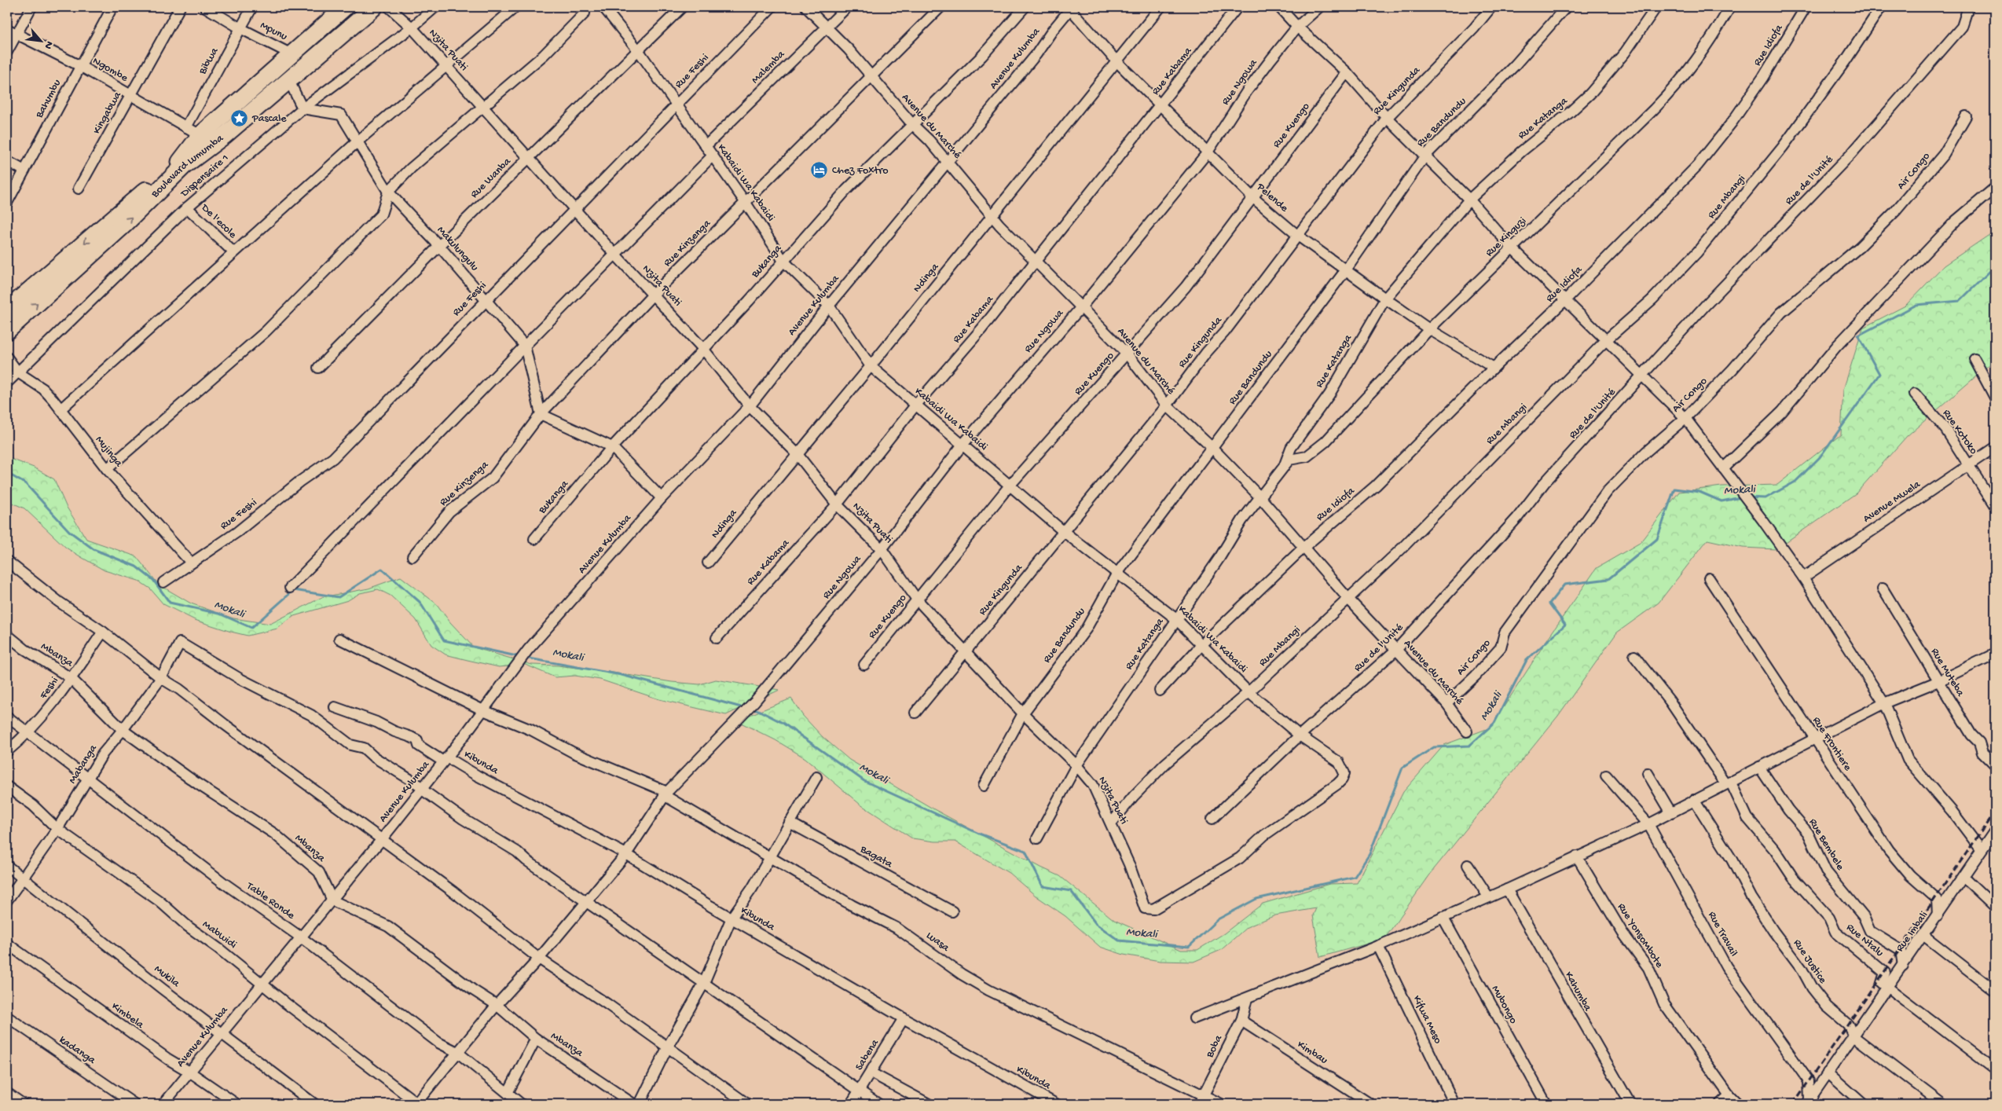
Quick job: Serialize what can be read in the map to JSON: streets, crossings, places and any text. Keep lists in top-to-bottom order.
{
  "streets": {
    "highway": ["Boulevard Lumumba"],
    "street": [
      "Mpunu",
      "Rue Idiofa",
      "Nzita Puati",
      "Avenue Kulumba",
      "Bibwa",
      "Malemba",
      "Ngombe",
      "Rue Feshi",
      "Rue Kabama",
      "Rue Ngowa",
      "Rue Kingunda",
      "Bahumbu",
      "Kingabwa",
      "Rue Katanga",
      "Rue Bandundu",
      "Rue Kuengo",
      "Avenue du Marché",
      "Air Congo",
      "Dispensaire 1",
      "Rue Wanba",
      "Rue de l'Unité",
      "Kabaidi Wa Kabaidi",
      "Rue Mbangi",
      "Pelende",
      "De l'ecole",
      "Rue Kinguzi",
      "Rue Kinzenga",
      "Makulungulu",
      "Bukanga",
      "Ndinga",
      "Rue Kotoko",
      "Mujinga",
      "Avenue Mwela",
      "Mbanza",
      "Rue Muteba",
      "Feshi",
      "Rue Frontiere",
      "Kibunda",
      "Mabanga",
      "Rue Bembele",
      "Bagata",
      "Table Ronde",
      "Rue Imbali",
      "Rue Travail",
      "Mabwidi",
      "Rue YonsoMbote",
      "Rue Ntalu",
      "Luasa",
      "Rue Justice",
      "Mukila",
      "Kahumba",
      "Mubongo",
      "Kimbela",
      "Kifwa Meso",
      "Boba",
      "kadanga",
      "Kimbau",
      "Sabena"
    ]
  },
  "crossings": [
    ["Mpunu", "Bibwa"],
    ["Rue Idiofa", "Avenue du Marché"],
    ["Rue Idiofa", "Kabaidi Wa Kabaidi"],
    ["Rue Idiofa", "Pelende"],
    ["Nzita Puati", "Avenue Kulumba"],
    ["Nzita Puati", "Rue Feshi"],
    ["Nzita Puati", "Rue Kabama"],
    ["Nzita Puati", "Rue Ngowa"],
    ["Nzita Puati", "Rue Kingunda"],
    ["Nzita Puati", "Rue Katanga"],
    ["Nzita Puati", "Rue Bandundu"],
    ["Nzita Puati", "Rue Kuengo"],
    ["Nzita Puati", "Dispensaire 1"],
    ["Nzita Puati", "Rue Wanba"],
    ["Nzita Puati", "Kabaidi Wa Kabaidi"],
    ["Nzita Puati", "Rue Mbangi"],
    ["Nzita Puati", "Rue Kinzenga"],
    ["Nzita Puati", "Bukanga"],
    ["Nzita Puati", "Ndinga"],
    ["Avenue Kulumba", "Avenue du Marché"],
    ["Avenue Kulumba", "Kabaidi Wa Kabaidi"],
    ["Avenue Kulumba", "Pelende"],
    ["Avenue Kulumba", "Mbanza"],
    ["Avenue Kulumba", "Kibunda"],
    ["Avenue Kulumba", "Mabanga"],
    ["Avenue Kulumba", "Table Ronde"],
    ["Avenue Kulumba", "Mabwidi"],
    ["Avenue Kulumba", "Luasa"],
    ["Avenue Kulumba", "Mukila"],
    ["Avenue Kulumba", "Kimbela"],
    ["Bibwa", "Ngombe"],
    ["Malemba", "Avenue du Marché"],
    ["Malemba", "Kabaidi Wa Kabaidi"],
    ["Ngombe", "Bahumbu"],
    ["Ngombe", "Kingabwa"],
    ["Rue Feshi", "Kabaidi Wa Kabaidi"],
    ["Rue Feshi", "Makulungulu"],
    ["Rue Feshi", "Mujinga"],
    ["Rue Kabama", "Avenue du Marché"],
    ["Rue Kabama", "Kabaidi Wa Kabaidi"],
    ["Rue Kabama", "Pelende"],
    ["Rue Ngowa", "Avenue du Marché"],
    ["Rue Ngowa", "Kabaidi Wa Kabaidi"],
    ["Rue Ngowa", "Pelende"],
    ["Rue Ngowa", "Mbanza"],
    ["Rue Ngowa", "Kibunda"],
    ["Rue Ngowa", "Table Ronde"],
    ["Rue Ngowa", "Mabwidi"],
    ["Rue Ngowa", "Luasa"],
    ["Rue Kingunda", "Avenue du Marché"],
    ["Rue Kingunda", "Kabaidi Wa Kabaidi"],
    ["Rue Kingunda", "Pelende"],
    ["Rue Katanga", "Avenue du Marché"],
    ["Rue Katanga", "Kabaidi Wa Kabaidi"],
    ["Rue Katanga", "Pelende"],
    ["Rue Katanga", "Rue Kinguzi"],
    ["Rue Bandundu", "Avenue du Marché"],
    ["Rue Bandundu", "Kabaidi Wa Kabaidi"],
    ["Rue Bandundu", "Pelende"],
    ["Rue Kuengo", "Avenue du Marché"],
    ["Rue Kuengo", "Kabaidi Wa Kabaidi"],
    ["Rue Kuengo", "Pelende"],
    ["Avenue du Marché", "Air Congo"],
    ["Avenue du Marché", "Rue de l'Unité"],
    ["Avenue du Marché", "Rue Mbangi"],
    ["Avenue du Marché", "Rue Kinzenga"],
    ["Avenue du Marché", "Bukanga"],
    ["Avenue du Marché", "Ndinga"],
    ["Dispensaire 1", "De l'ecole"],
    ["Dispensaire 1", "Makulungulu"],
    ["Dispensaire 1", "Mujinga"],
    ["Rue Wanba", "Kabaidi Wa Kabaidi"],
    ["Rue Wanba", "Makulungulu"],
    ["Rue de l'Unité", "Kabaidi Wa Kabaidi"],
    ["Kabaidi Wa Kabaidi", "Rue Mbangi"],
    ["Kabaidi Wa Kabaidi", "Rue Kinzenga"],
    ["Kabaidi Wa Kabaidi", "Bukanga"],
    ["Kabaidi Wa Kabaidi", "Ndinga"],
    ["Pelende", "Rue Kinguzi"],
    ["Pelende", "Ndinga"],
    ["Rue Kinzenga", "Makulungulu"],
    ["Rue Kotoko", "Avenue Mwela"],
    ["Mbanza", "Feshi"],
    ["Mbanza", "Mabanga"],
    ["Feshi", "Table Ronde"],
    ["Rue Frontiere", "Rue Imbali"],
    ["Kibunda", "Sabena"],
    ["Mabanga", "Table Ronde"],
    ["Mabanga", "Mabwidi"],
    ["Mabanga", "Mukila"],
    ["Rue Bembele", "Rue Imbali"],
    ["Rue Imbali", "Rue Travail"],
    ["Rue Imbali", "Rue Ntalu"],
    ["Rue Imbali", "Rue Justice"],
    ["Luasa", "Boba"],
    ["Boba", "Kimbau"]
  ],
  "water": ["Mokali"],
  "places": {
    "place": ["Pascale"],
    "hotel": ["Chez Foxtro"]
  },
  "north": "bottom right"
}
